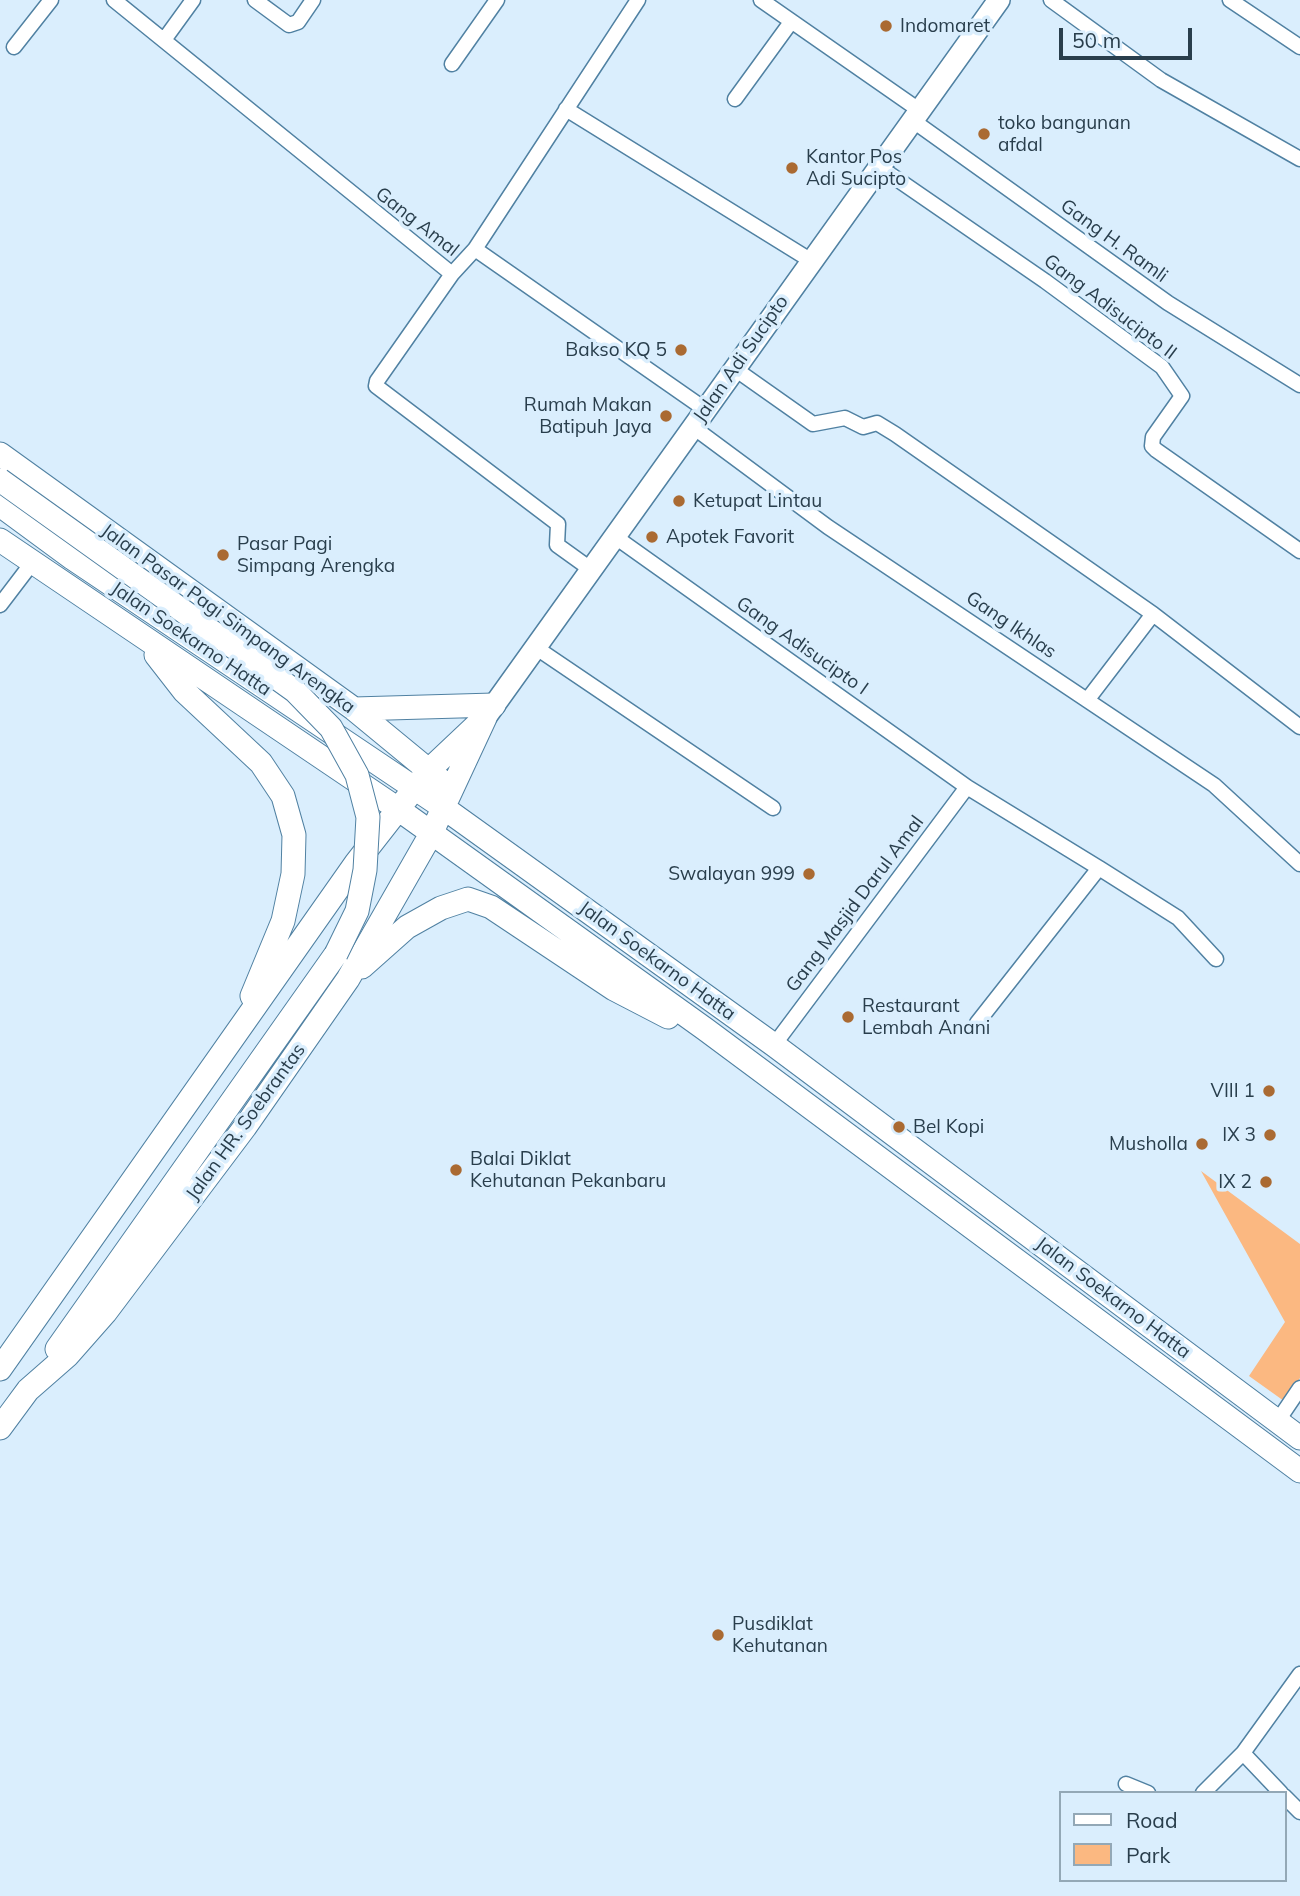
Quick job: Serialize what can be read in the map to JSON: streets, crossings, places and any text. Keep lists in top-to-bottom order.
{
  "streets": {
    "main road": [
      "Jalan Adi Sucipto",
      "Jalan Pasar Pagi Simpang Arengka",
      "Jalan Soekarno Hatta",
      "Jalan HR. Soebrantas"
    ],
    "street": [
      "Gang Amal",
      "Gang H. Ramli",
      "Gang Adisucipto II",
      "Gang Ikhlas",
      "Gang Adisucipto I",
      "Gang Masjid Darul Amal"
    ]
  },
  "crossings": [
    ["Gang Amal", "Jalan Adi Sucipto"],
    ["Gang H. Ramli", "Jalan Adi Sucipto"],
    ["Gang Adisucipto II", "Jalan Adi Sucipto"],
    ["Jalan Adi Sucipto", "Jalan Pasar Pagi Simpang Arengka"],
    ["Jalan Adi Sucipto", "Gang Ikhlas"],
    ["Jalan Adi Sucipto", "Jalan Soekarno Hatta"],
    ["Jalan Adi Sucipto", "Gang Adisucipto I"],
    ["Jalan Adi Sucipto", "Jalan HR. Soebrantas"],
    ["Jalan Pasar Pagi Simpang Arengka", "Jalan Soekarno Hatta"],
    ["Jalan Soekarno Hatta", "Gang Masjid Darul Amal"],
    ["Jalan Soekarno Hatta", "Jalan HR. Soebrantas"],
    ["Gang Adisucipto I", "Gang Masjid Darul Amal"]
  ],
  "places": [
    "Indomaret",
    "toko bangunan afdal",
    "Kantor Pos Adi Sucipto",
    "Bakso KQ 5",
    "Rumah Makan Batipuh Jaya",
    "Ketupat Lintau",
    "Apotek Favorit",
    "Pasar Pagi Simpang Arengka",
    "Swalayan 999",
    "Restaurant Lembah Anani",
    "VIII 1",
    "Bel Kopi",
    "IX 3",
    "Musholla",
    "Balai Diklat Kehutanan Pekanbaru",
    "IX 2",
    "Pusdiklat Kehutanan"
  ],
  "legend": ["Road", "Park"],
  "scale_bar": "50 m"
}
